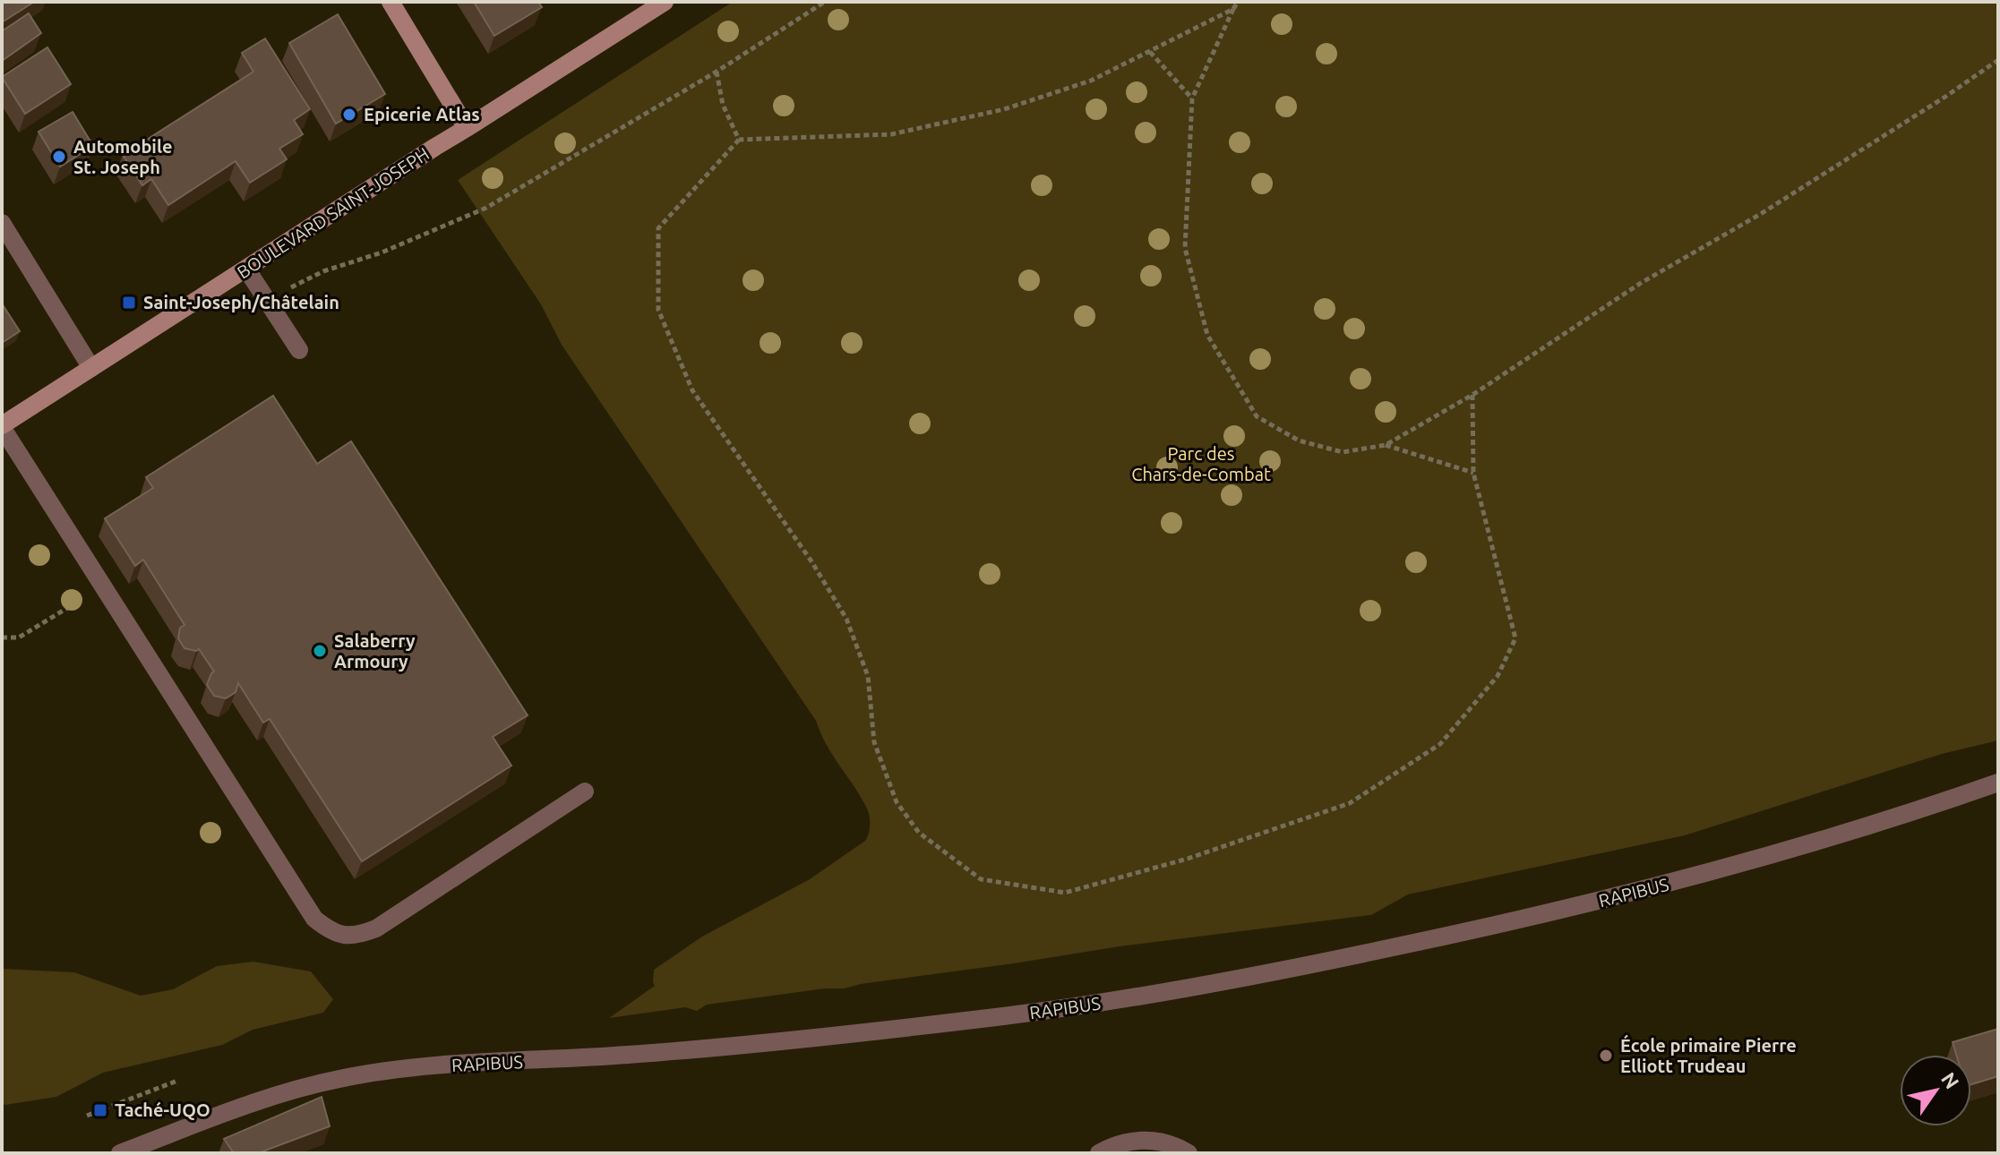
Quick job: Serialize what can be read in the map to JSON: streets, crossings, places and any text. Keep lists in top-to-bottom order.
{
  "streets": {
    "main road": ["BOULEVARD SAINT-JOSEPH"],
    "street": ["RAPIBUS"]
  },
  "parks": ["Parc des Chars-de-Combat"],
  "places": {
    "other": [
      "Epicerie Atlas",
      "Automobile St. Joseph",
      "Salaberry Armoury",
      "École primaire Pierre Elliott Trudeau"
    ],
    "transit": ["Saint-Joseph/Châtelain", "Taché-UQO"]
  },
  "north": "top right"
}
